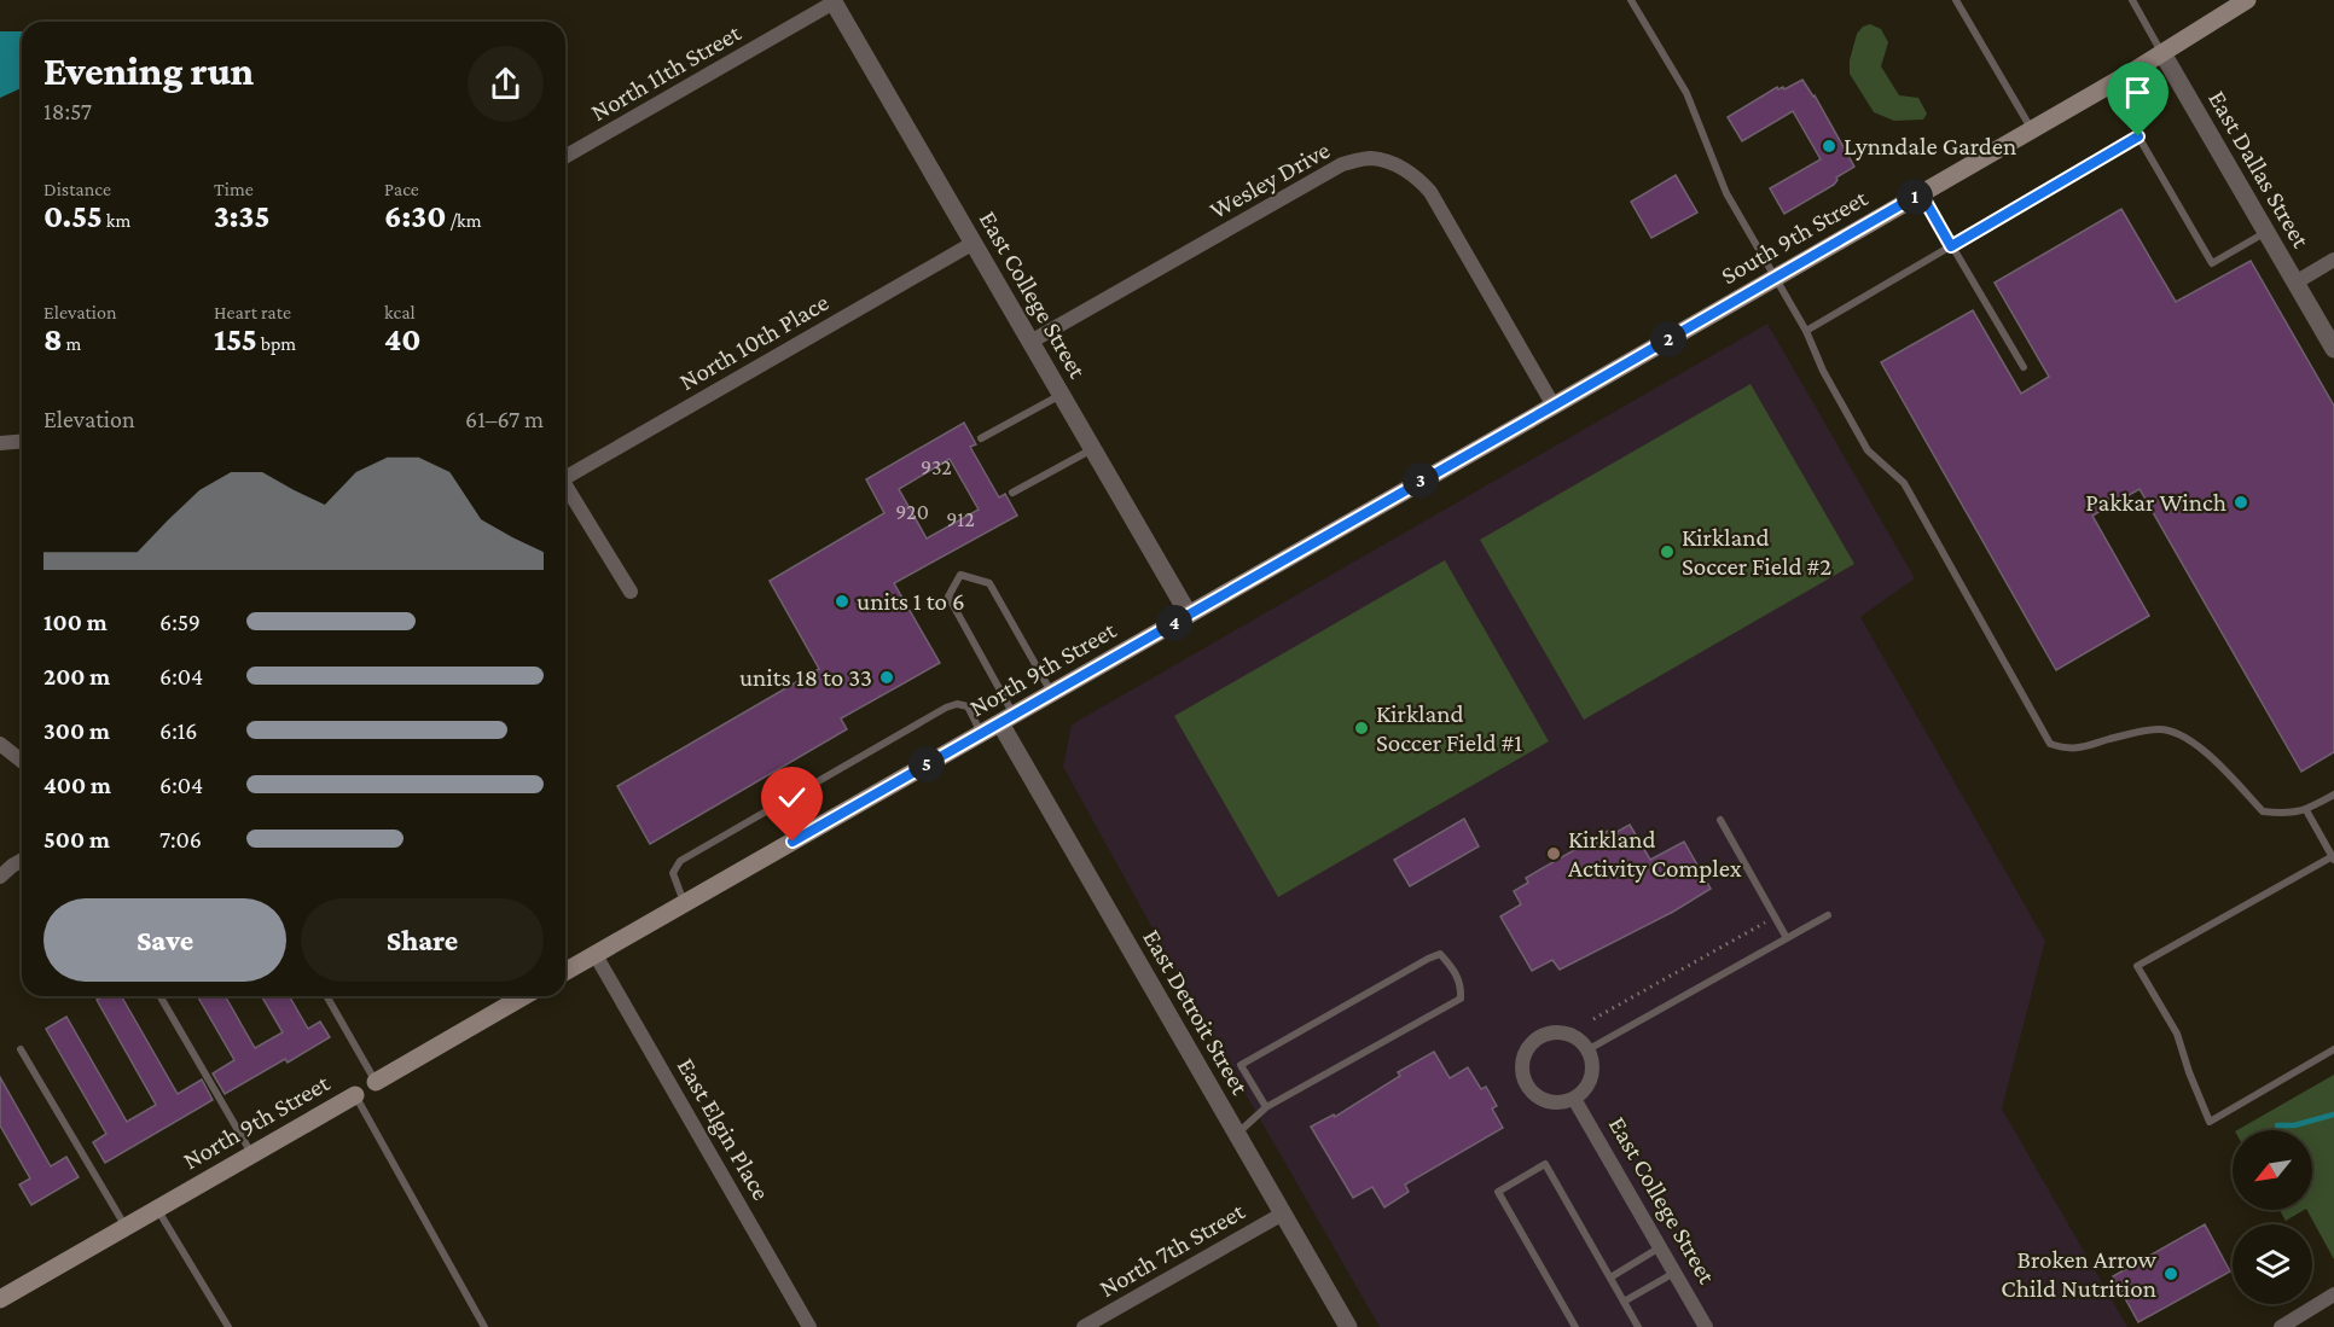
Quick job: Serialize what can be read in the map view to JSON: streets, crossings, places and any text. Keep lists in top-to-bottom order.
{
  "streets": {
    "main road": ["South 9th Street", "North 9th Street"],
    "street": [
      "North 11th Street",
      "East Dallas Street",
      "Wesley Drive",
      "East College Street",
      "North 10th Place",
      "East Detroit Street",
      "East Elgin Place",
      "North 7th Street"
    ]
  },
  "crossings": [
    ["North 11th Street", "East College Street"],
    ["East Dallas Street", "South 9th Street"],
    ["Wesley Drive", "South 9th Street"],
    ["Wesley Drive", "East College Street"],
    ["Wesley Drive", "North 9th Street"],
    ["South 9th Street", "North 9th Street"],
    ["East College Street", "North 10th Place"],
    ["East College Street", "North 9th Street"],
    ["North 9th Street", "East Detroit Street"],
    ["North 9th Street", "East Elgin Place"],
    ["East Detroit Street", "North 7th Street"]
  ],
  "places": [
    "Lynndale Garden",
    "Pakkar Winch",
    "Kirkland Soccer Field #2",
    "units 1 to 6",
    "units 18 to 33",
    "Kirkland Soccer Field #1",
    "Kirkland Activity Complex",
    "Broken Arrow Child Nutrition"
  ],
  "house_numbers": ["932", "920", "912"],
  "north": "bottom left",
  "page": {
    "heading": ["Evening run", "18:57"],
    "stats": [
      ["Distance", "0.55 km"],
      ["Time", "3:35"],
      ["Pace", "6:30 /km"],
      ["Elevation", "8 m"],
      ["Heart rate", "155 bpm"],
      ["kcal", "40"]
    ],
    "pins": [
      "1",
      "2",
      "3",
      "4",
      "5"
    ],
    "chart": ["Elevation", "61–67 m"],
    "list": [
      {
        "name": "100 m",
        "note": "6:59"
      },
      {
        "name": "200 m",
        "note": "6:04"
      },
      {
        "name": "300 m",
        "note": "6:16"
      },
      {
        "name": "400 m",
        "note": "6:04"
      },
      {
        "name": "500 m",
        "note": "7:06"
      }
    ],
    "buttons": ["Save", "Share"]
  }
}
